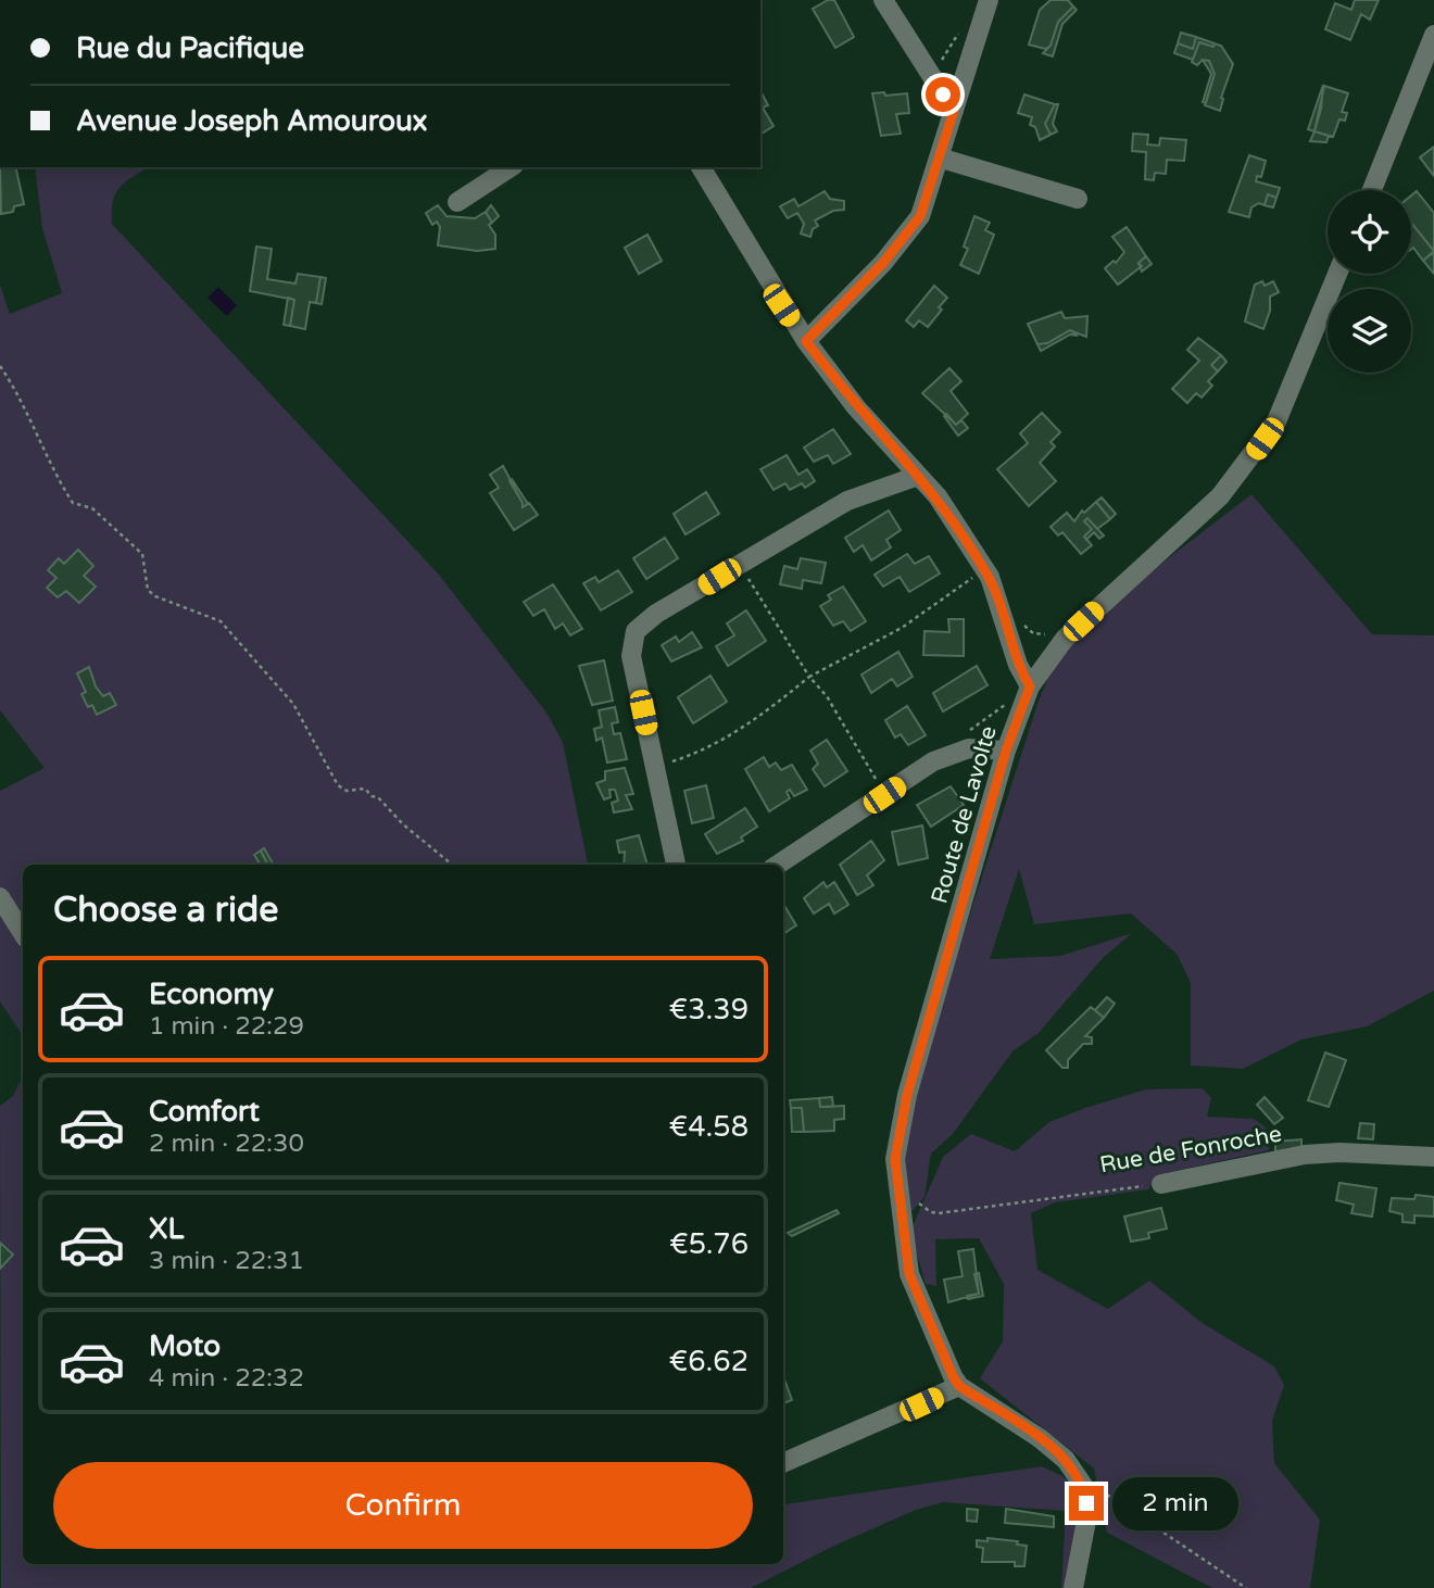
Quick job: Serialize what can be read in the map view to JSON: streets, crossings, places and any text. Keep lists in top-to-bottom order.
{
  "streets": {
    "street": ["Route de Lavolte", "Rue de Fonroche"]
  },
  "page": {
    "banner": ["Rue du Pacifique", "Avenue Joseph Amouroux"],
    "heading": "Choose a ride",
    "list": [
      {
        "name": "Economy",
        "note": "1 min · 22:29",
        "value": "€3.39"
      },
      {
        "name": "Comfort",
        "note": "2 min · 22:30",
        "value": "€4.58"
      },
      {
        "name": "XL",
        "note": "3 min · 22:31",
        "value": "€5.76"
      },
      {
        "name": "Moto",
        "note": "4 min · 22:32",
        "value": "€6.62"
      }
    ],
    "buttons": "Confirm",
    "bubble": "2 min"
  }
}
